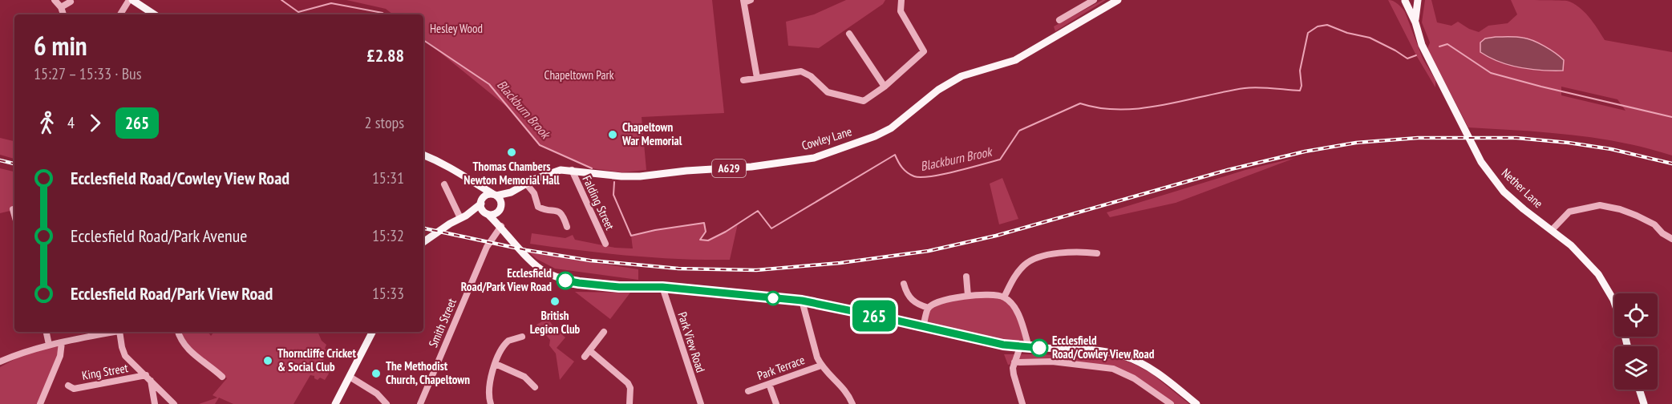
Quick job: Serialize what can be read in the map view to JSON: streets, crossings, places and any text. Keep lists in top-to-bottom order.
{
  "streets": {
    "main road": ["Cowley Lane", "A629", "Nether Lane"],
    "street": [
      "Falding Street",
      "Smith Street",
      "Park View Road",
      "Park Terrace",
      "King Street"
    ]
  },
  "crossings": [
    ["Cowley Lane", "Falding Street"]
  ],
  "water": ["Blackburn Brook"],
  "parks": ["Hesley Wood", "Chapeltown Park"],
  "places": [
    "Chapeltown War Memorial",
    "Thomas Chambers Newton Memorial Hall",
    "Ecclesfield Road/Park View Road",
    "British Legion Club",
    "Ecclesfield Road/Cowley View Road",
    "Thorncliffe Cricket & Social Club",
    "The Methodist Church, Chapeltown"
  ],
  "lines": ["bus line 265"],
  "page": {
    "on_map": "265",
    "heading": ["6 min", "15:27 – 15:33 · Bus", "£2.88"],
    "legs": ["4", "265", "2 stops"],
    "list": [
      {
        "name": "Ecclesfield Road/Cowley View Road",
        "value": "15:31"
      },
      {
        "name": "Ecclesfield Road/Park Avenue",
        "value": "15:32"
      },
      {
        "name": "Ecclesfield Road/Park View Road",
        "value": "15:33"
      }
    ]
  }
}
